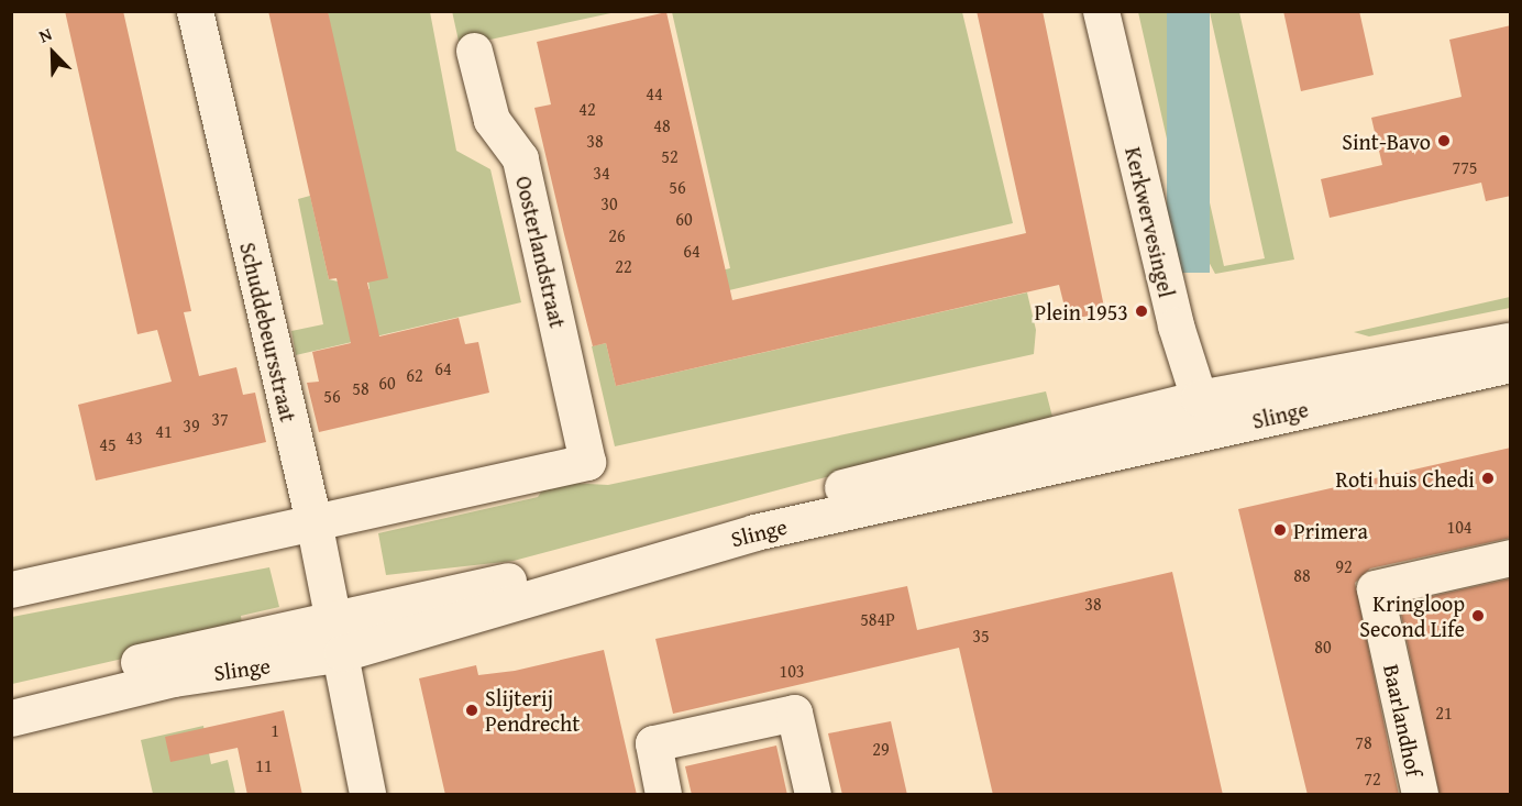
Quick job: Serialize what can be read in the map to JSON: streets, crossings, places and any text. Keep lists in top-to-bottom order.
{
  "streets": {
    "street": [
      "Kerkwervesingel",
      "Oosterlandstraat",
      "Schuddebeursstraat",
      "Slinge",
      "Baarlandhof"
    ]
  },
  "crossings": [
    ["Kerkwervesingel", "Slinge"],
    ["Oosterlandstraat", "Schuddebeursstraat"],
    ["Schuddebeursstraat", "Slinge"]
  ],
  "places": [
    "Sint-Bavo",
    "Plein 1953",
    "Roti huis Chedi",
    "Primera",
    "Kringloop Second Life",
    "Slijterij Pendrecht"
  ],
  "house_numbers": [
    "44",
    "42",
    "48",
    "38",
    "52",
    "775",
    "34",
    "56",
    "30",
    "60",
    "26",
    "64",
    "22",
    "64",
    "62",
    "60",
    "58",
    "56",
    "37",
    "39",
    "41",
    "43",
    "45",
    "104",
    "92",
    "88",
    "38",
    "584P",
    "35",
    "80",
    "103",
    "21",
    "1",
    "78",
    "29",
    "11",
    "72"
  ],
  "north": "top left"
}
